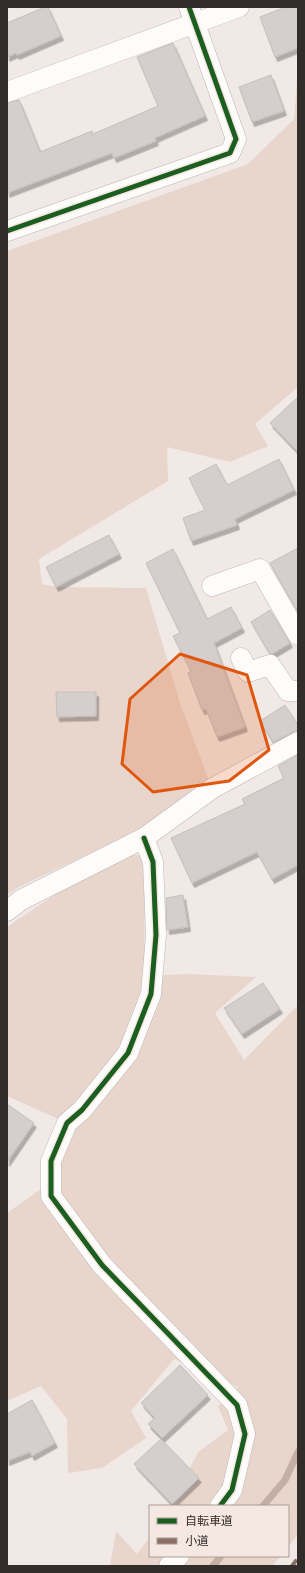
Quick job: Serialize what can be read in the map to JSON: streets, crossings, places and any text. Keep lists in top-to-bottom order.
{
  "legend": ["自転車道", "小道"]
}
